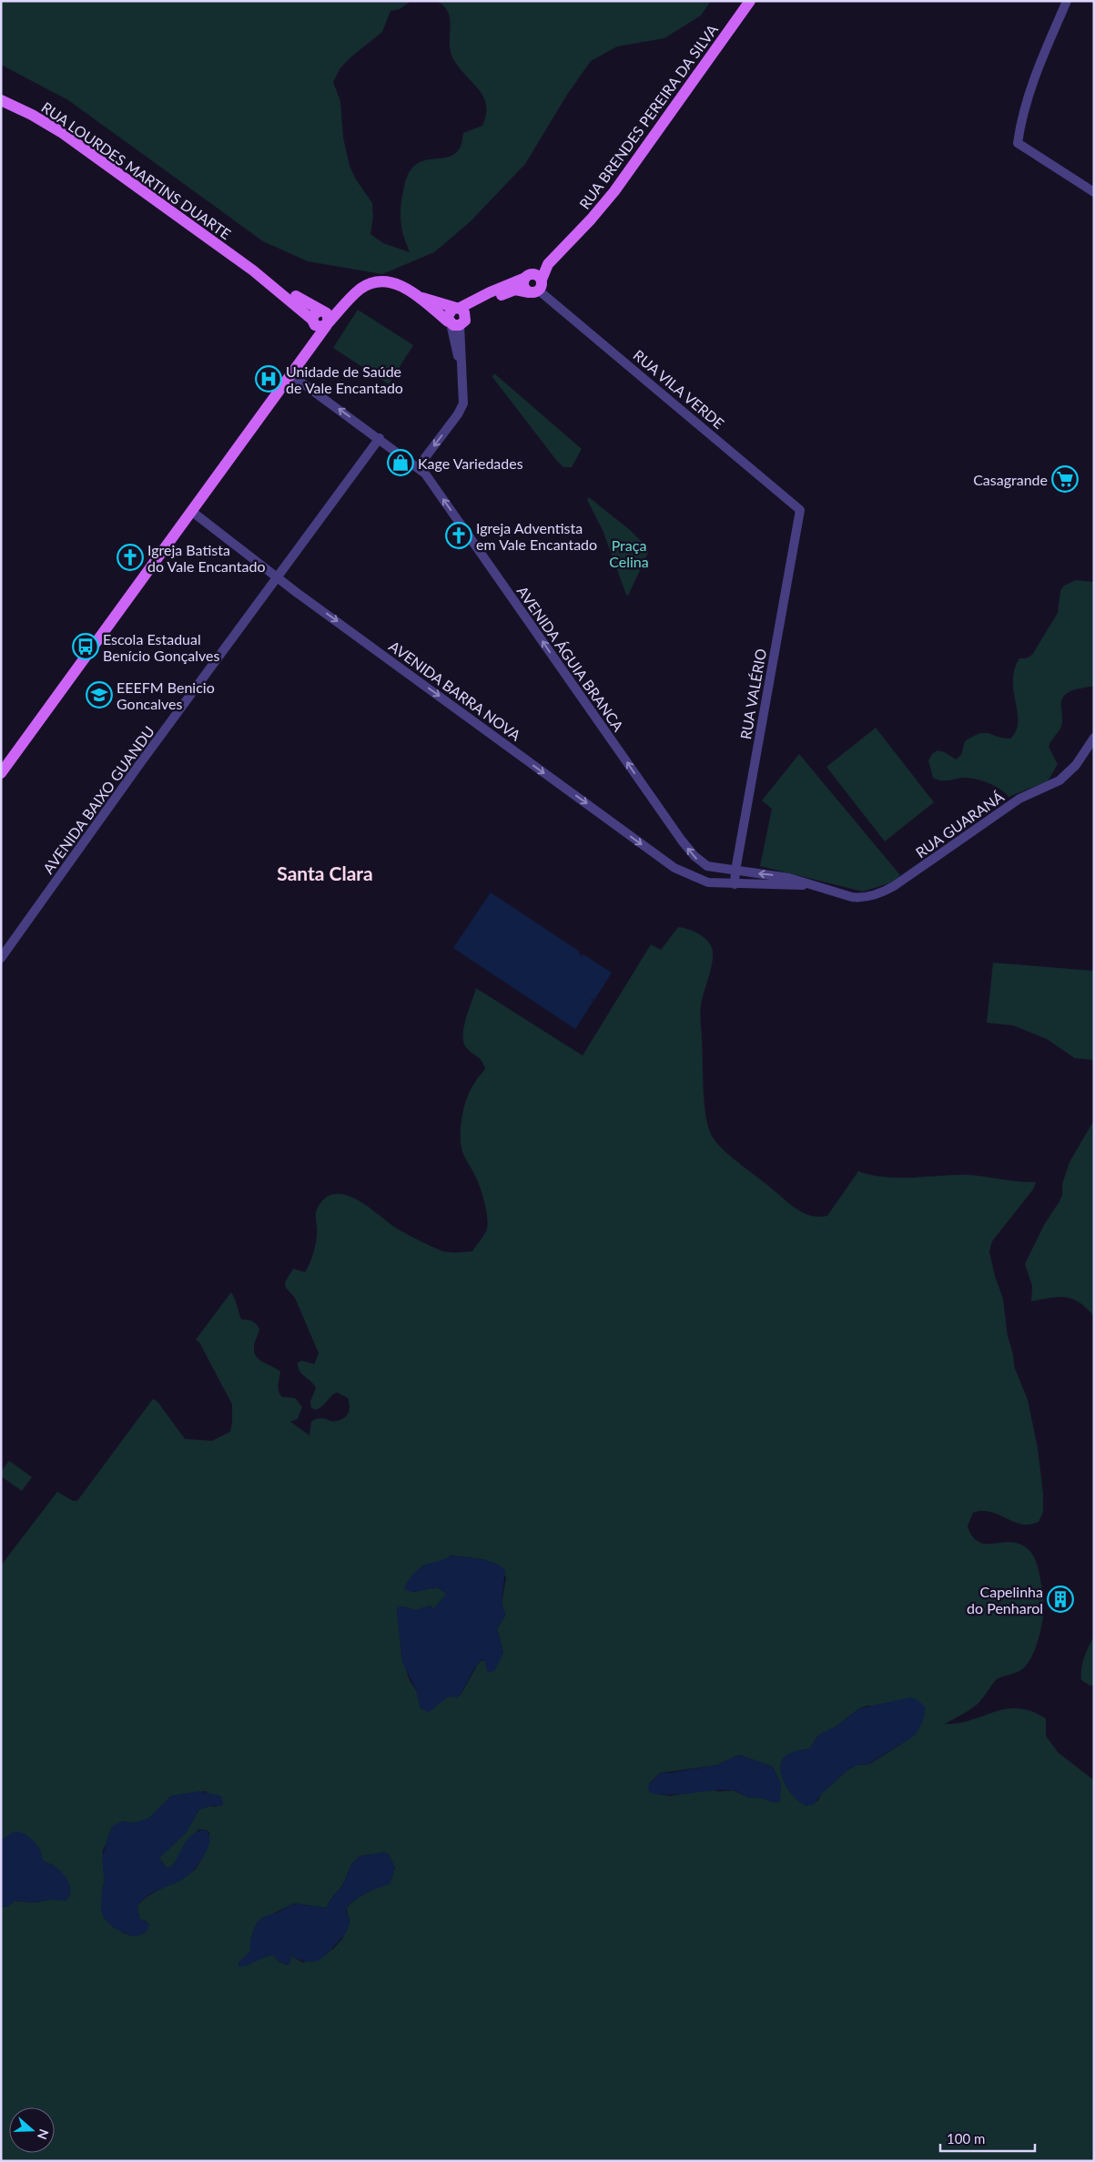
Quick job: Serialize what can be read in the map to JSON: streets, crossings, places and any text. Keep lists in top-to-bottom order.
{
  "streets": {
    "main road": ["RUA BRENDES PEREIRA DA SILVA", "RUA LOURDES MARTINS DUARTE"],
    "street": [
      "RUA VILA VERDE",
      "AVENIDA ÁGUIA BRANCA",
      "AVENIDA BARRA NOVA",
      "RUA VALÉRIO",
      "AVENIDA BAIXO GUANDU",
      "RUA GUARANÁ"
    ]
  },
  "crossings": [
    ["RUA BRENDES PEREIRA DA SILVA", "RUA VILA VERDE"],
    ["RUA VILA VERDE", "RUA VALÉRIO"],
    ["AVENIDA ÁGUIA BRANCA", "AVENIDA BAIXO GUANDU"],
    ["AVENIDA ÁGUIA BRANCA", "RUA GUARANÁ"],
    ["AVENIDA BARRA NOVA", "AVENIDA BAIXO GUANDU"],
    ["AVENIDA BARRA NOVA", "RUA GUARANÁ"],
    ["RUA VALÉRIO", "RUA GUARANÁ"]
  ],
  "one_way": ["AVENIDA ÁGUIA BRANCA", "AVENIDA BARRA NOVA"],
  "districts": ["Santa Clara"],
  "parks": ["Praça Celina"],
  "places": {
    "hospital": ["Unidade de Saúde de Vale Encantado"],
    "shop": ["Kage Variedades"],
    "supermarket": ["Casagrande"],
    "church": ["Igreja Adventista em Vale Encantado", "Igreja Batista do Vale Encantado"],
    "bus stop": ["Escola Estadual Benício Gonçalves"],
    "school or university": ["EEEFM Benicio Goncalves"],
    "building": ["Capelinha do Penharol"]
  },
  "scale_bar": "100 m",
  "north": "right"
}
